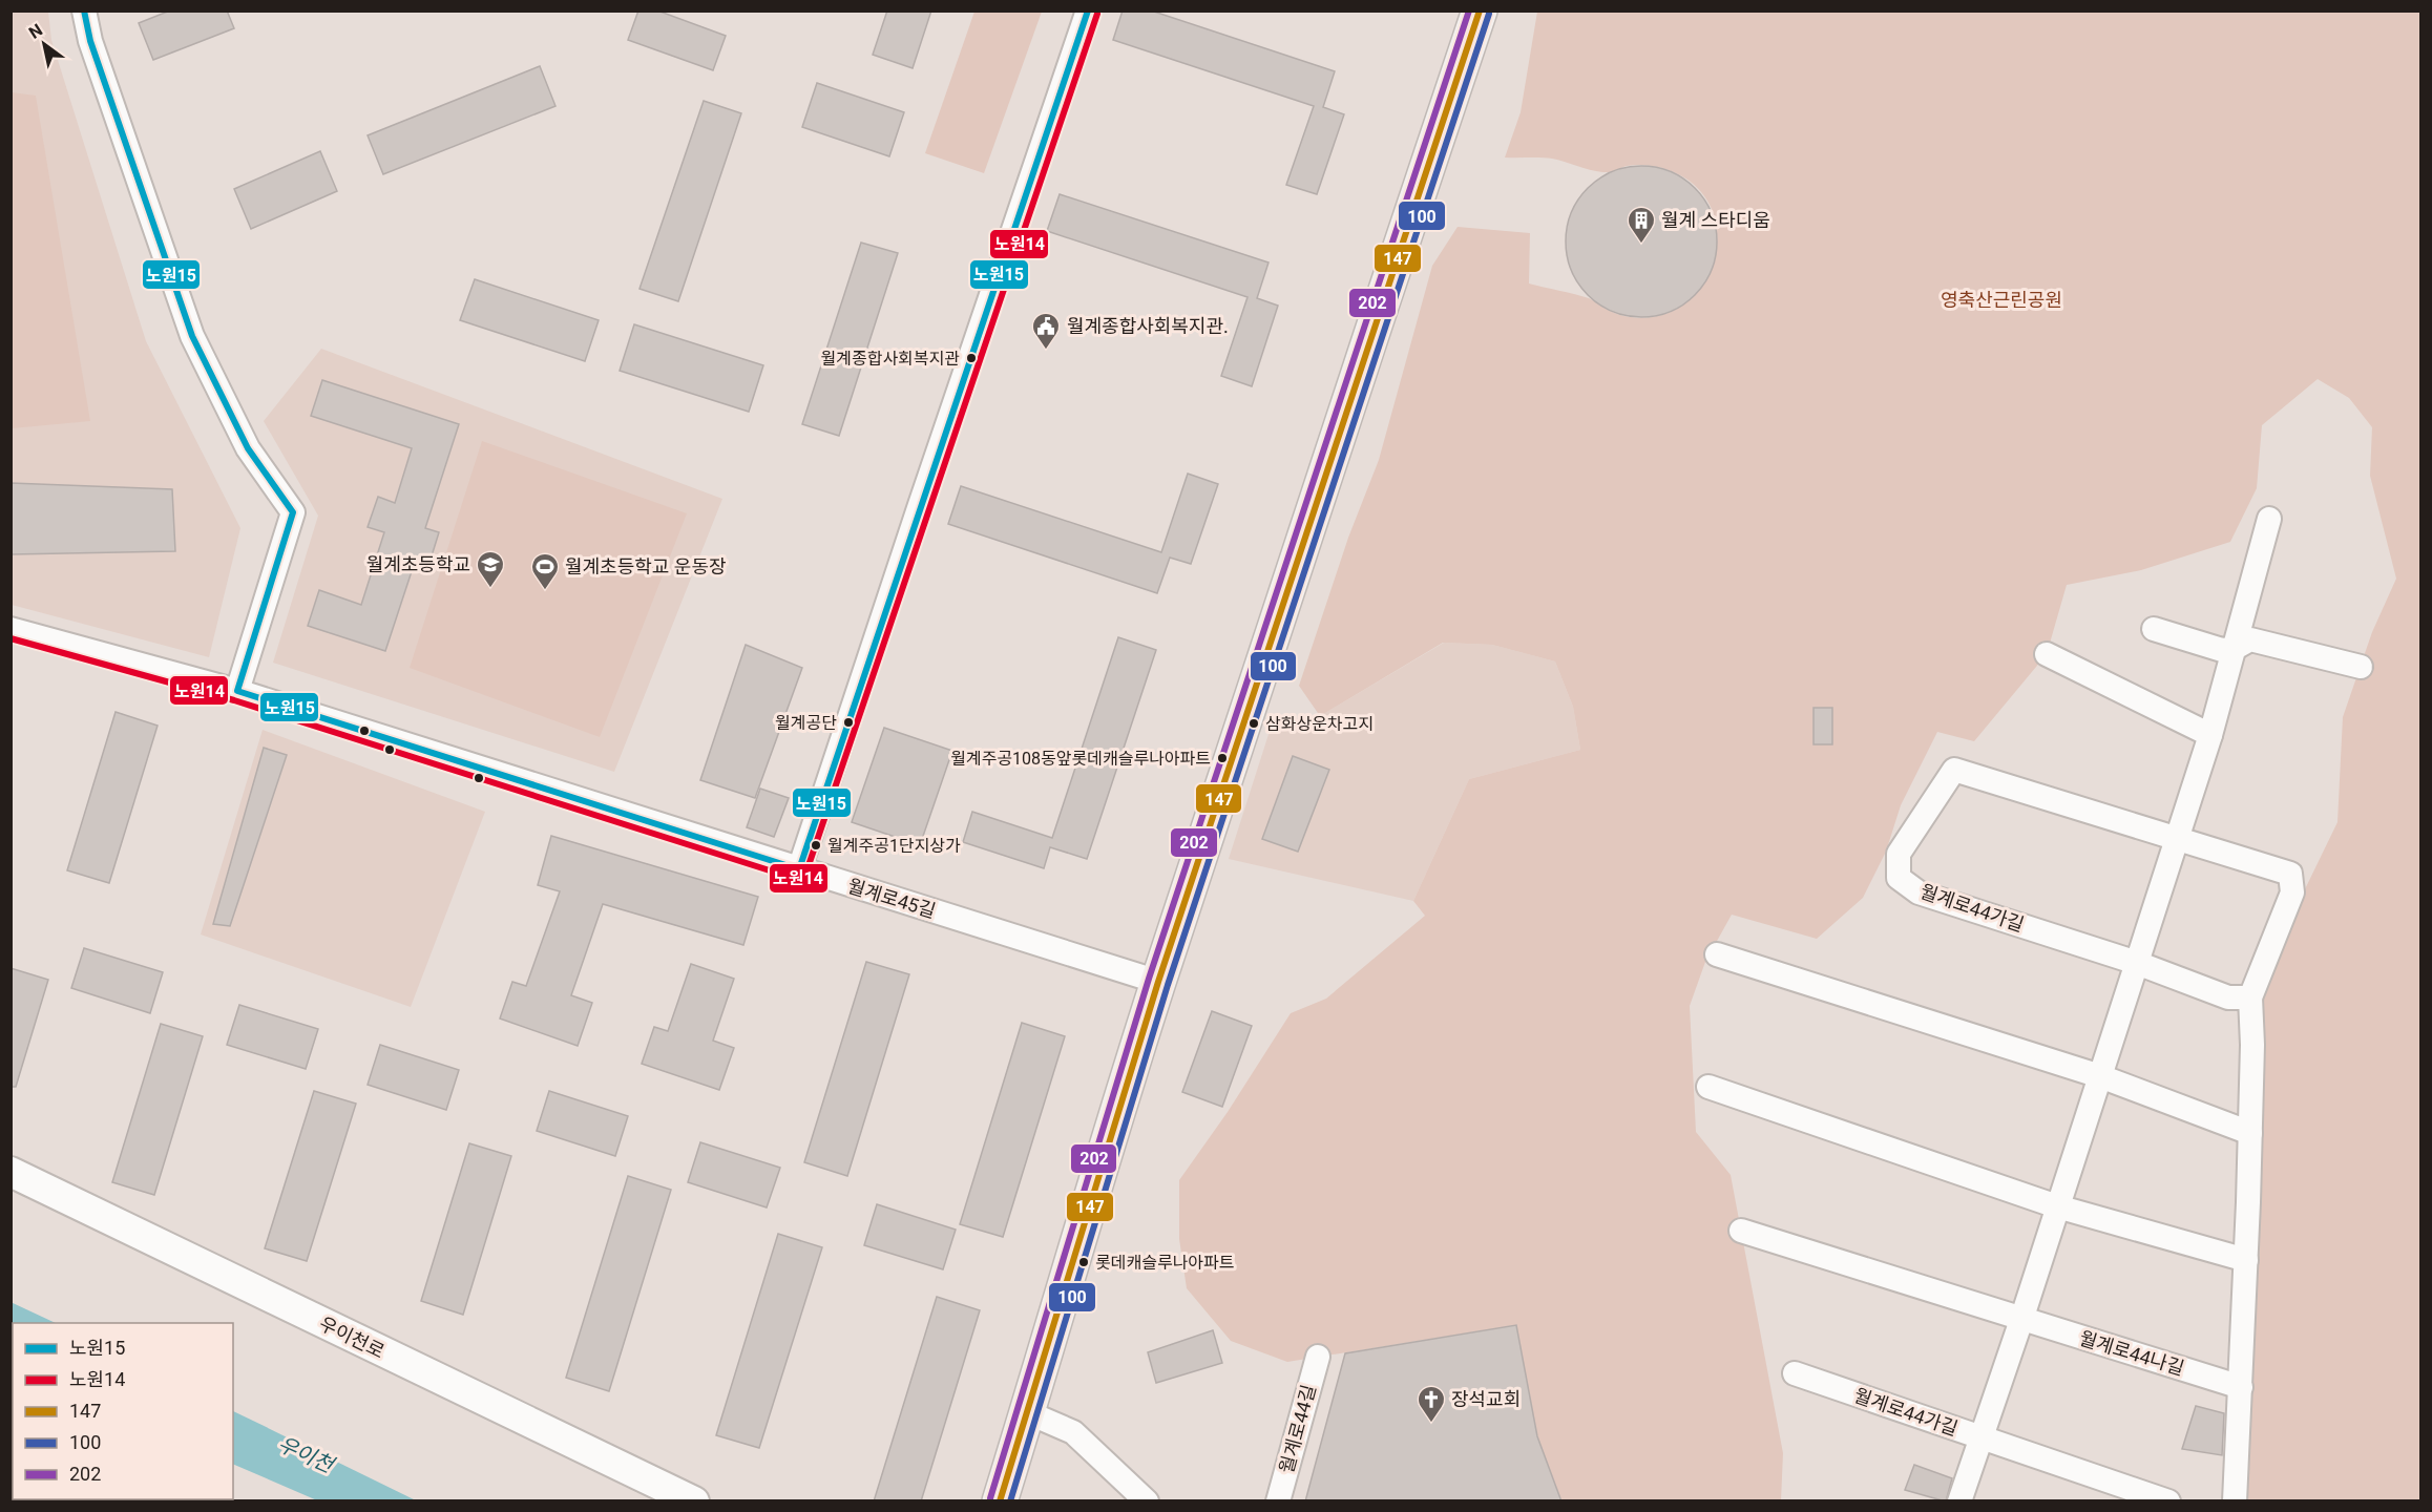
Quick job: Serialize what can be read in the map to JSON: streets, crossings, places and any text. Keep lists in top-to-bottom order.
{
  "streets": {
    "street": [
      "월계로45길",
      "월계로44가길",
      "우이천로",
      "월계로44나길",
      "월계로44길"
    ]
  },
  "crossings": [
    ["월계로44가길", "월계로44나길"]
  ],
  "water": ["우이천"],
  "parks": ["영축산근린공원"],
  "places": {
    "building": ["월계 스타디움"],
    "public building": ["월계종합사회복지관."],
    "other": [
      "월계종합사회복지관",
      "월계공단",
      "삼화상운차고지",
      "월계주공108동앞롯데캐슬루나아파트",
      "월계주공1단지상가",
      "롯데캐슬루나아파트"
    ],
    "school or university": ["월계초등학교"],
    "sports": ["월계초등학교 운동장"],
    "church": ["장석교회"]
  },
  "lines": [
    "transit line 노원15",
    "transit line 147",
    "transit line 202",
    "transit line 노원14",
    "transit line 100"
  ],
  "legend": [
    "노원15",
    "노원14",
    "147",
    "100",
    "202"
  ],
  "north": "top left"
}
